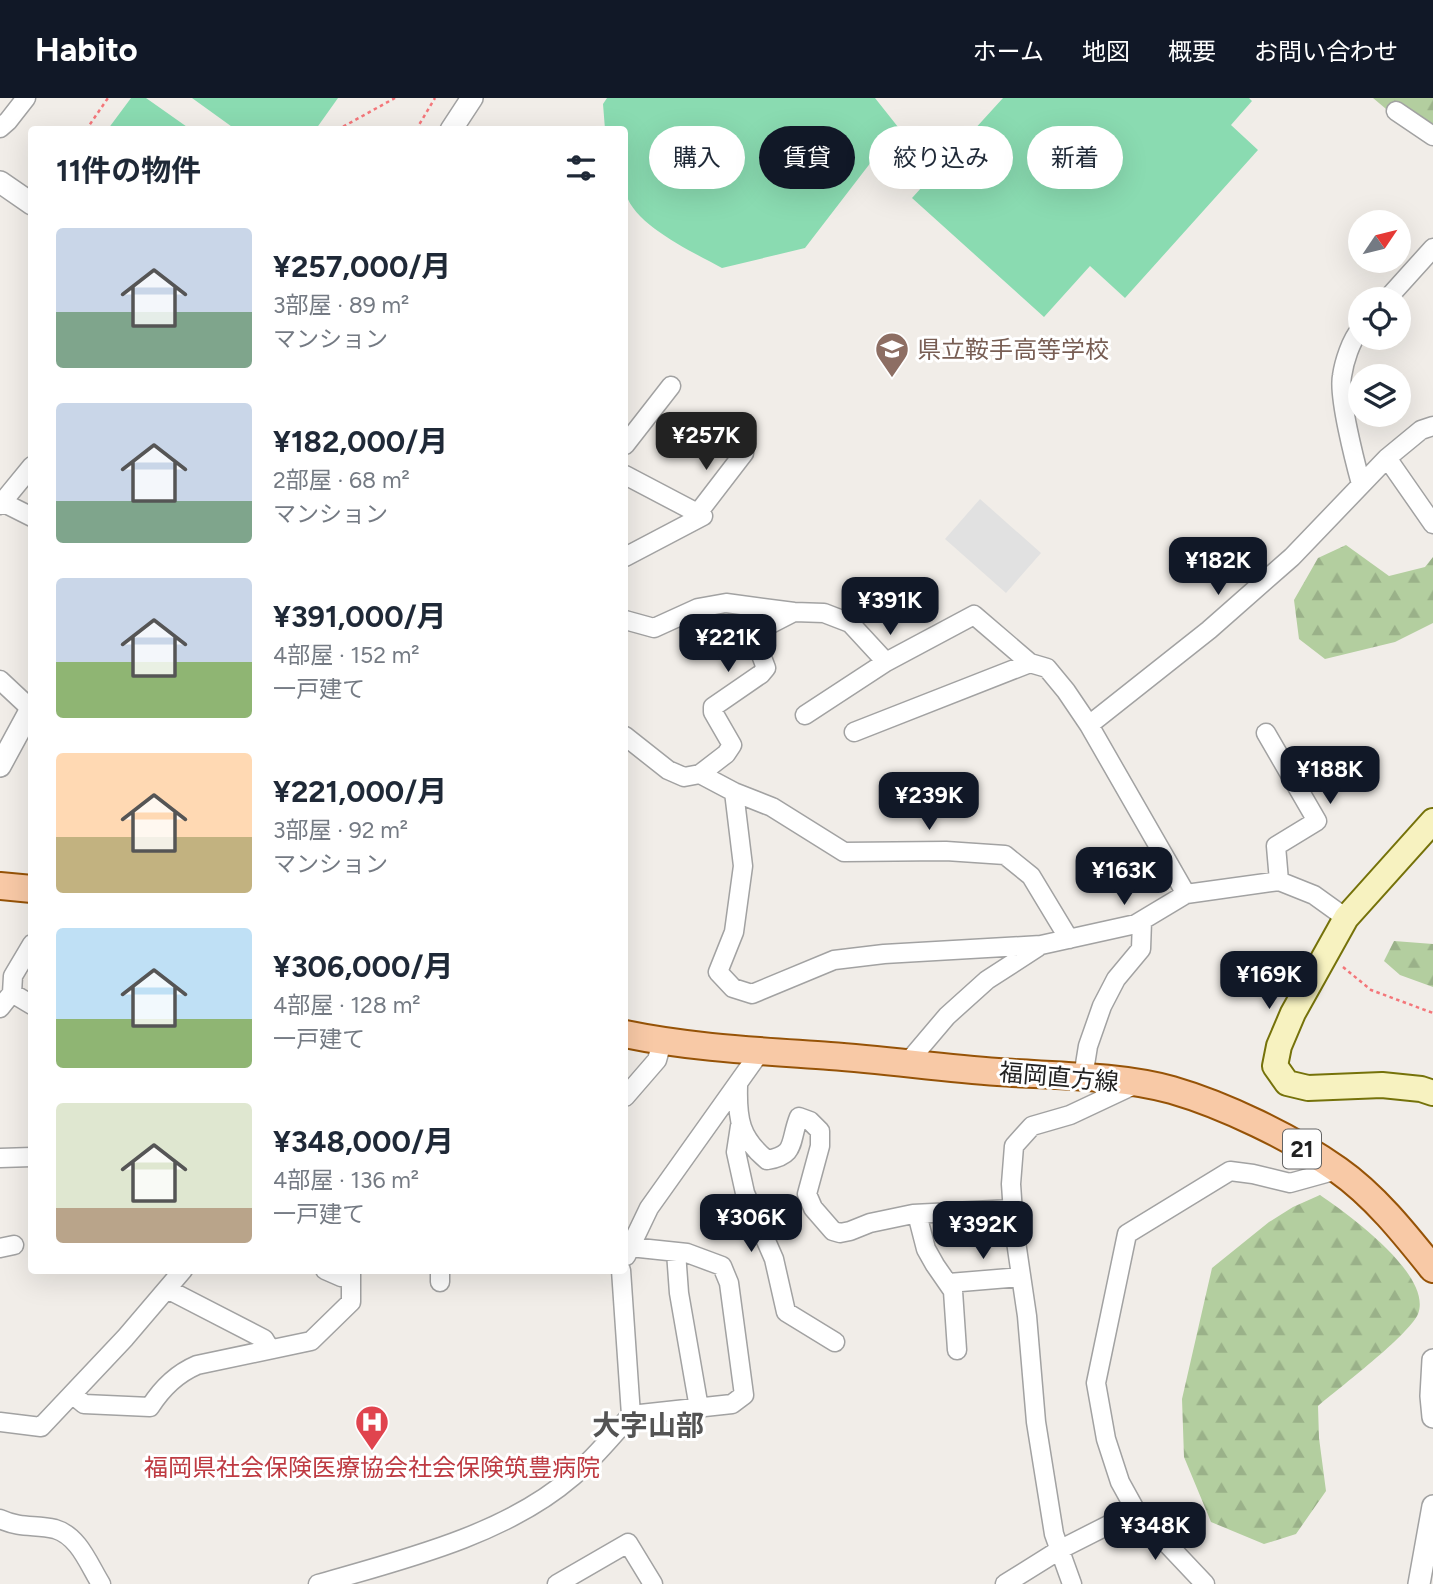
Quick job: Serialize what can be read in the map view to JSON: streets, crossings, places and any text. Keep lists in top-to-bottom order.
{
  "streets": {
    "main road": ["福岡直方線", "21"]
  },
  "districts": ["大字山部"],
  "places": {
    "school or university": ["県立鞍手高等学校"],
    "hospital": ["福岡県社会保険医療協会社会保険筑豊病院"]
  },
  "north": "top right",
  "page": {
    "header": "Habito",
    "nav": [
      "ホーム",
      "地図",
      "概要",
      "お問い合わせ"
    ],
    "chip": [
      "購入",
      "賃貸",
      "絞り込み",
      "新着"
    ],
    "heading": "11件の物件",
    "list": [
      {
        "name": "¥257,000/月",
        "note": "3部屋 · 89 m² · マンション"
      },
      {
        "name": "¥182,000/月",
        "note": "2部屋 · 68 m² · マンション"
      },
      {
        "name": "¥391,000/月",
        "note": "4部屋 · 152 m² · 一戸建て"
      },
      {
        "name": "¥221,000/月",
        "note": "3部屋 · 92 m² · マンション"
      },
      {
        "name": "¥306,000/月",
        "note": "4部屋 · 128 m² · 一戸建て"
      },
      {
        "name": "¥348,000/月",
        "note": "4部屋 · 136 m² · 一戸建て"
      }
    ],
    "price": [
      "¥257K",
      "¥182K",
      "¥391K",
      "¥221K",
      "¥188K",
      "¥239K",
      "¥163K",
      "¥169K",
      "¥306K",
      "¥392K",
      "¥348K"
    ]
  }
}
